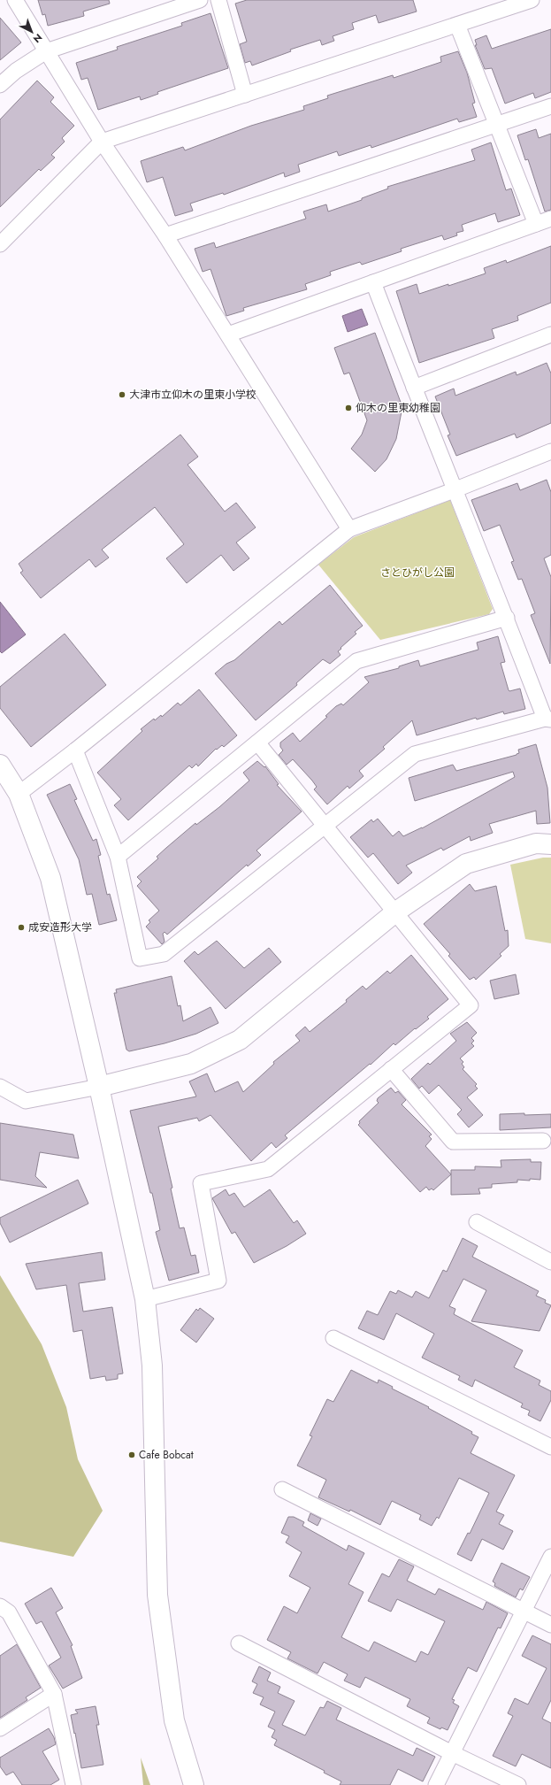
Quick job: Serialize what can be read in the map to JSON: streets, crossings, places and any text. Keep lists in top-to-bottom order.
{
  "parks": ["さとひがし公園"],
  "places": [
    "大津市立仰木の里東小学校",
    "仰木の里東幼稚園",
    "成安造形大学",
    "Cafe Bobcat"
  ],
  "north": "bottom right"
}
